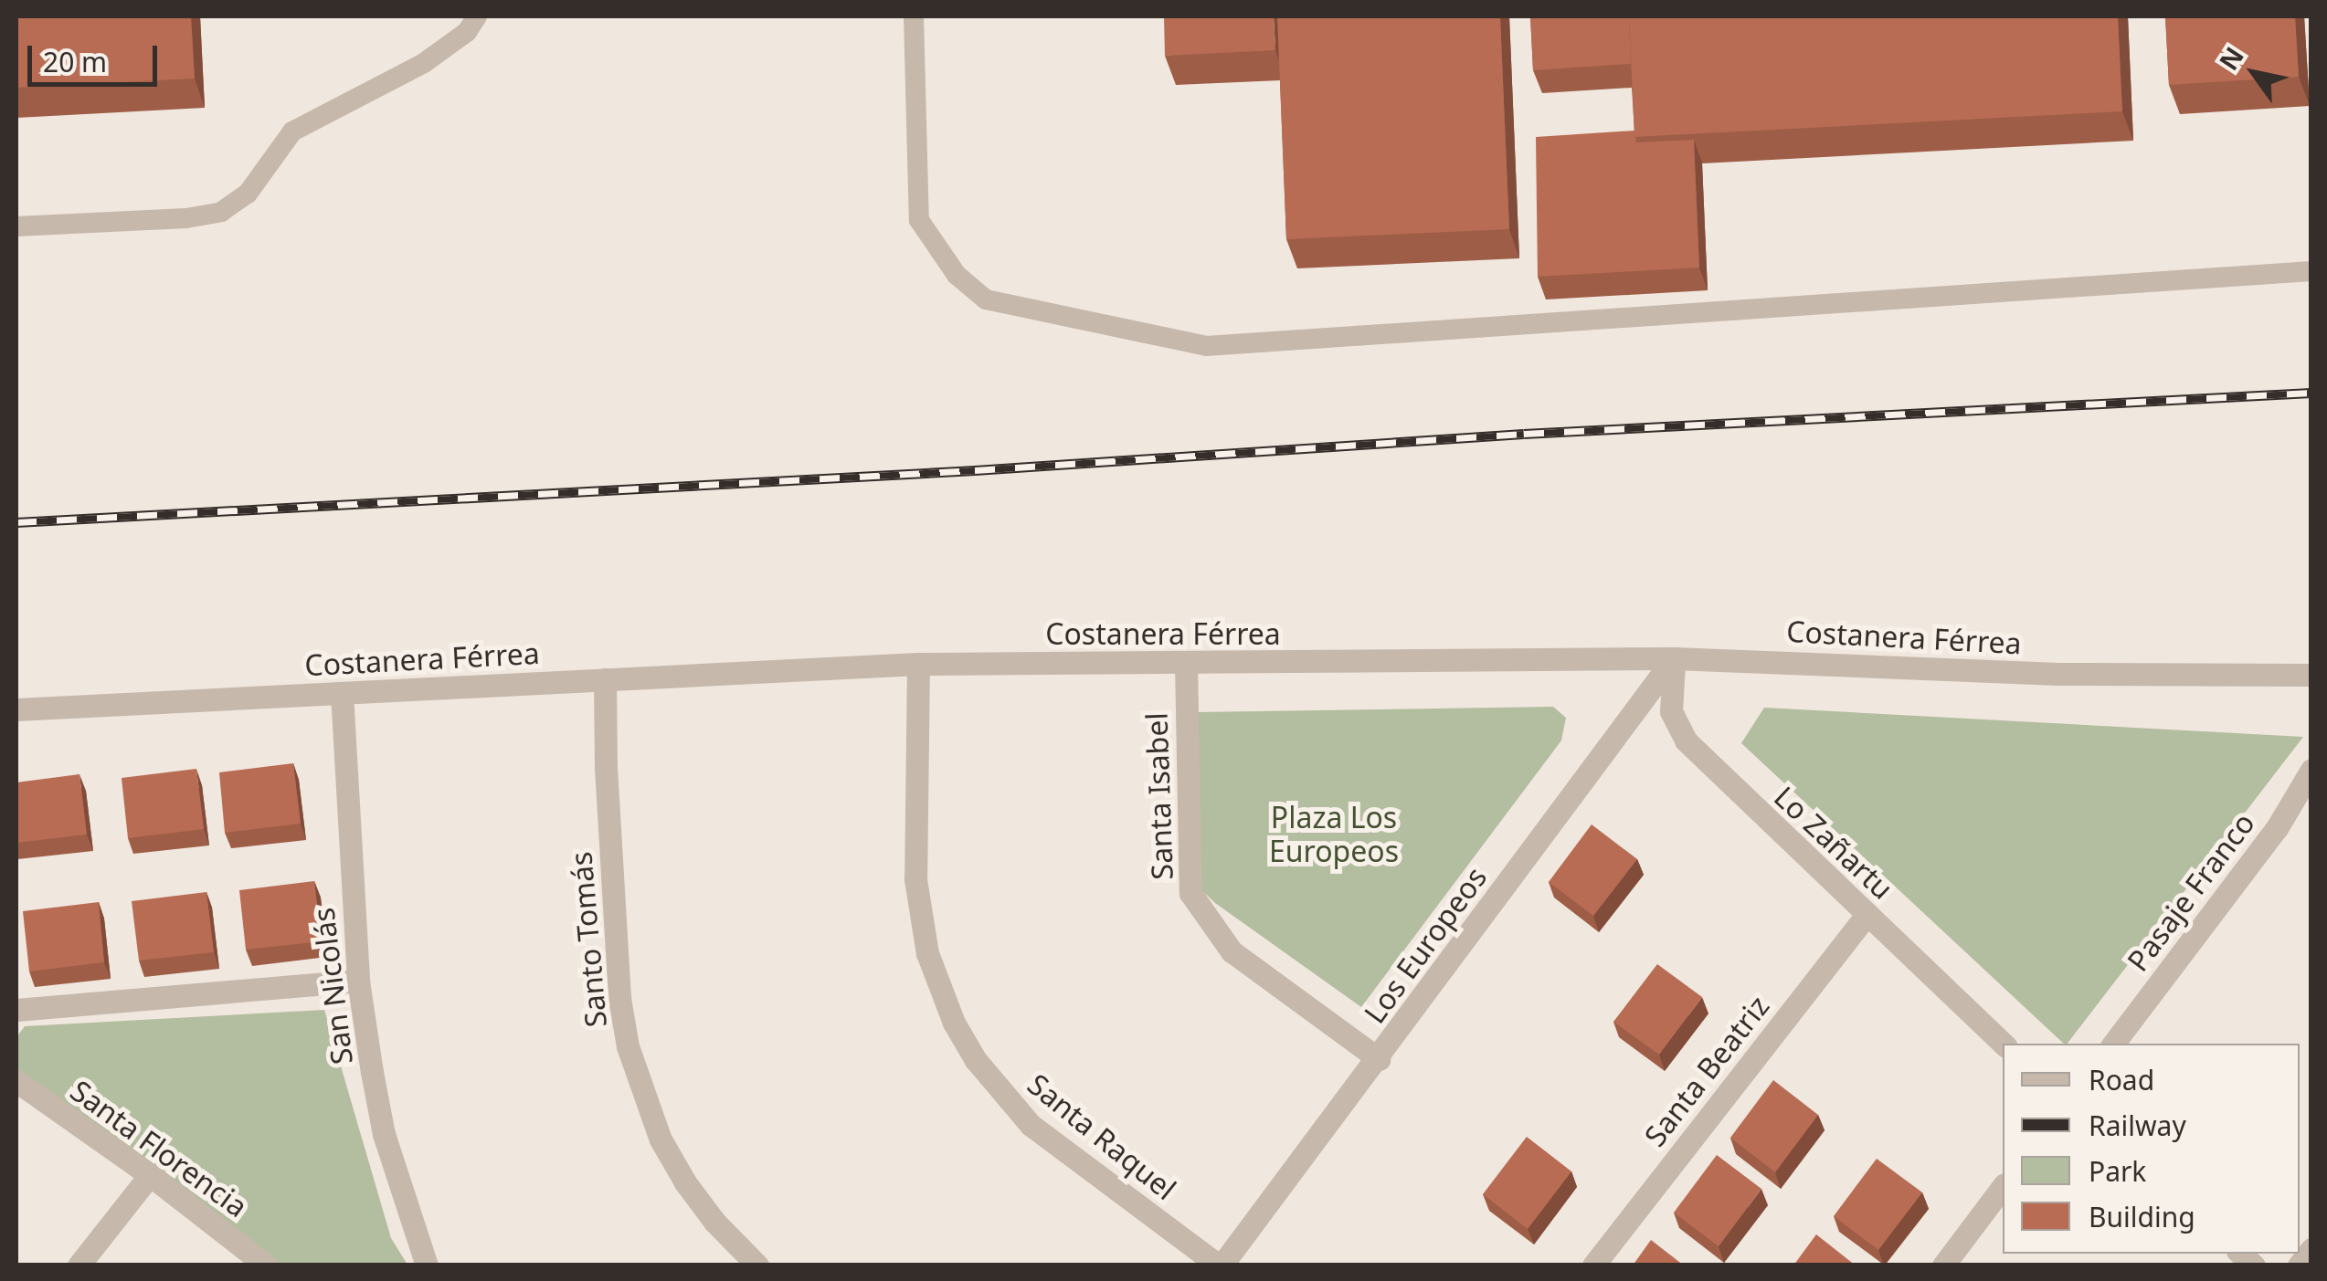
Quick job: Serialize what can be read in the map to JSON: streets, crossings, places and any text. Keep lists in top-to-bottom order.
{
  "streets": {
    "street": [
      "Costanera Férrea",
      "Santa Isabel",
      "Lo Zañartu",
      "Pasaje Franco",
      "Santo Tomás",
      "Los Europeos",
      "San Nicolás",
      "Santa Beatriz",
      "Santa Raquel",
      "Santa Florencia"
    ]
  },
  "crossings": [
    ["Costanera Férrea", "Santa Isabel"],
    ["Costanera Férrea", "Lo Zañartu"],
    ["Costanera Férrea", "Santo Tomás"],
    ["Costanera Férrea", "Los Europeos"],
    ["Costanera Férrea", "San Nicolás"],
    ["Costanera Férrea", "Santa Raquel"],
    ["Santa Isabel", "Los Europeos"],
    ["Lo Zañartu", "Los Europeos"],
    ["Lo Zañartu", "Santa Beatriz"],
    ["Los Europeos", "Santa Raquel"]
  ],
  "parks": ["Plaza Los Europeos"],
  "legend": [
    "Road",
    "Railway",
    "Park",
    "Building"
  ],
  "scale_bar": "20 m",
  "north": "top left"
}
